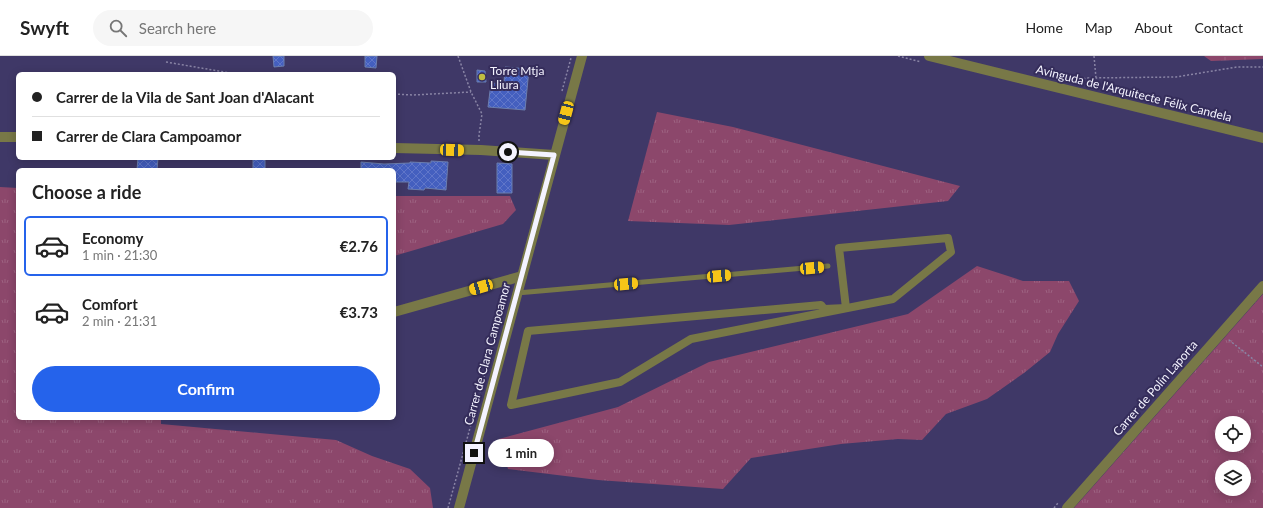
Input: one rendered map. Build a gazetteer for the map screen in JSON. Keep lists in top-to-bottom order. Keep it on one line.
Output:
{"streets":{"street":["Avinguda de l'Arquitecte Félix Candela","Carrer de Clara Campoamor","Carrer de Polín Laporta"]},"places":["Torre Mtja Lliura"],"page":{"header":"Swyft","search":"Search here","nav":["Home","Map","About","Contact"],"banner":["Carrer de la Vila de Sant Joan d'Alacant","Carrer de Clara Campoamor"],"heading":"Choose a ride","list":[{"name":"Economy","note":"1 min · 21:30","value":"€2.76"},{"name":"Comfort","note":"2 min · 21:31","value":"€3.73"}],"buttons":"Confirm","bubble":"1 min"}}
